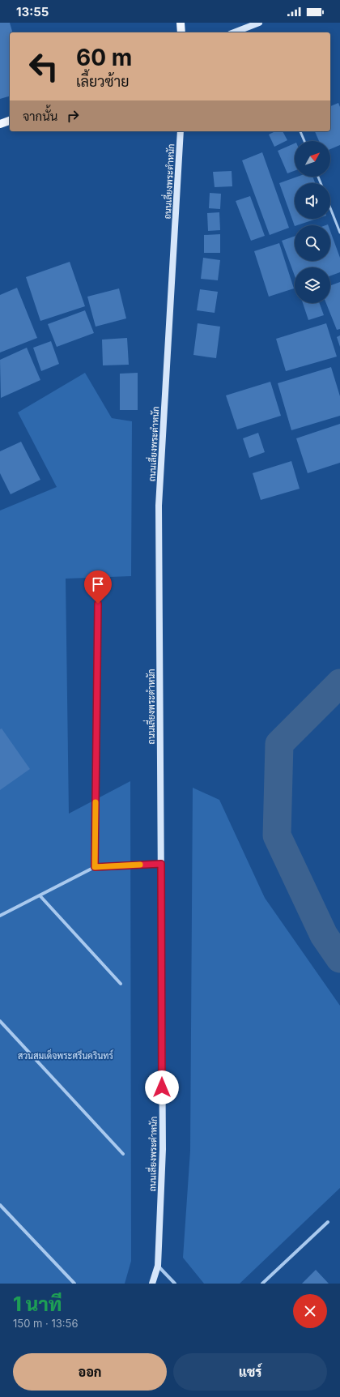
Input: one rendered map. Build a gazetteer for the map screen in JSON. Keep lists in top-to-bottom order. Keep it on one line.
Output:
{"streets":{"street":["ถนนเลี่ยงพระตำหนัก"]},"parks":["สวนสมเด็จพระศรีนครินทร์"],"north":"top right","page":{"status":"13:55","turn":["60 m","เลี้ยวซ้าย"],"then":"จากนั้น","heading":["1 นาที","150 m · 13:56"],"buttons":["ออก","แชร์"]}}
